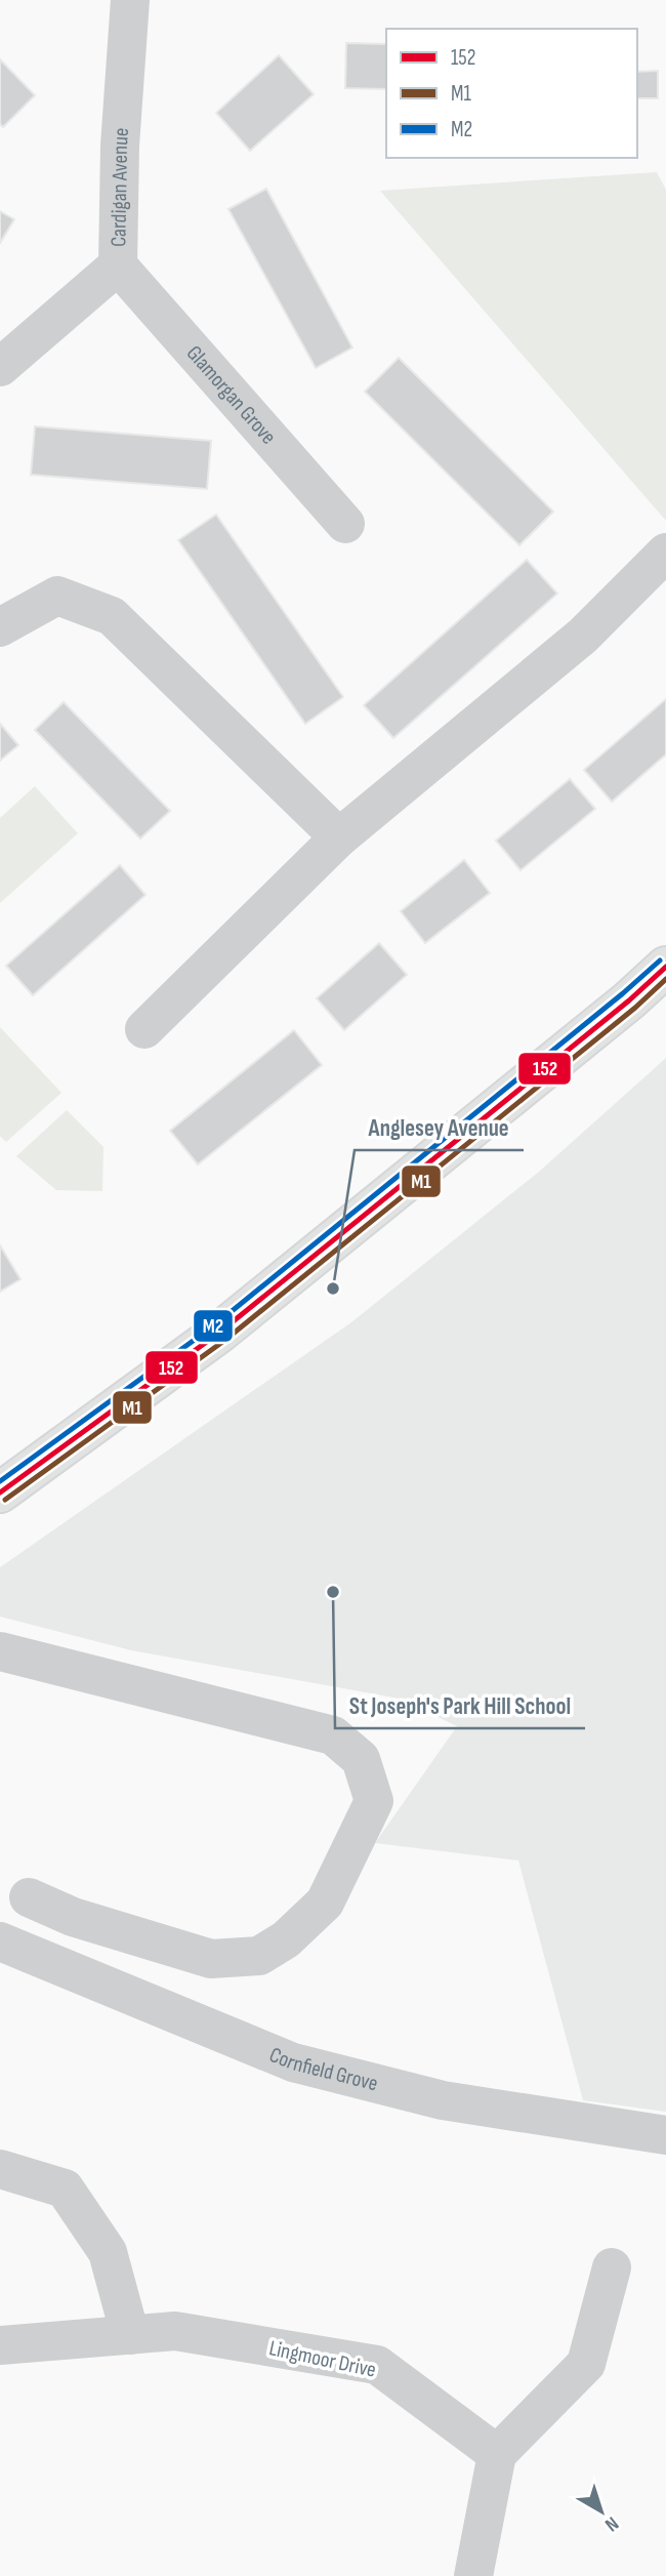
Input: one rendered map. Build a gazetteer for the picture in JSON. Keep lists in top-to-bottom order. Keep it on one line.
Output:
{"streets":{"street":["Cardigan Avenue","Glamorgan Grove","Cornfield Grove","Lingmoor Drive"]},"crossings":[["Cardigan Avenue","Glamorgan Grove"]],"places":["Anglesey Avenue","St Joseph's Park Hill School"],"lines":["transit line M2","transit line 152","transit line M1"],"legend":["152","M1","M2"],"north":"bottom right"}
